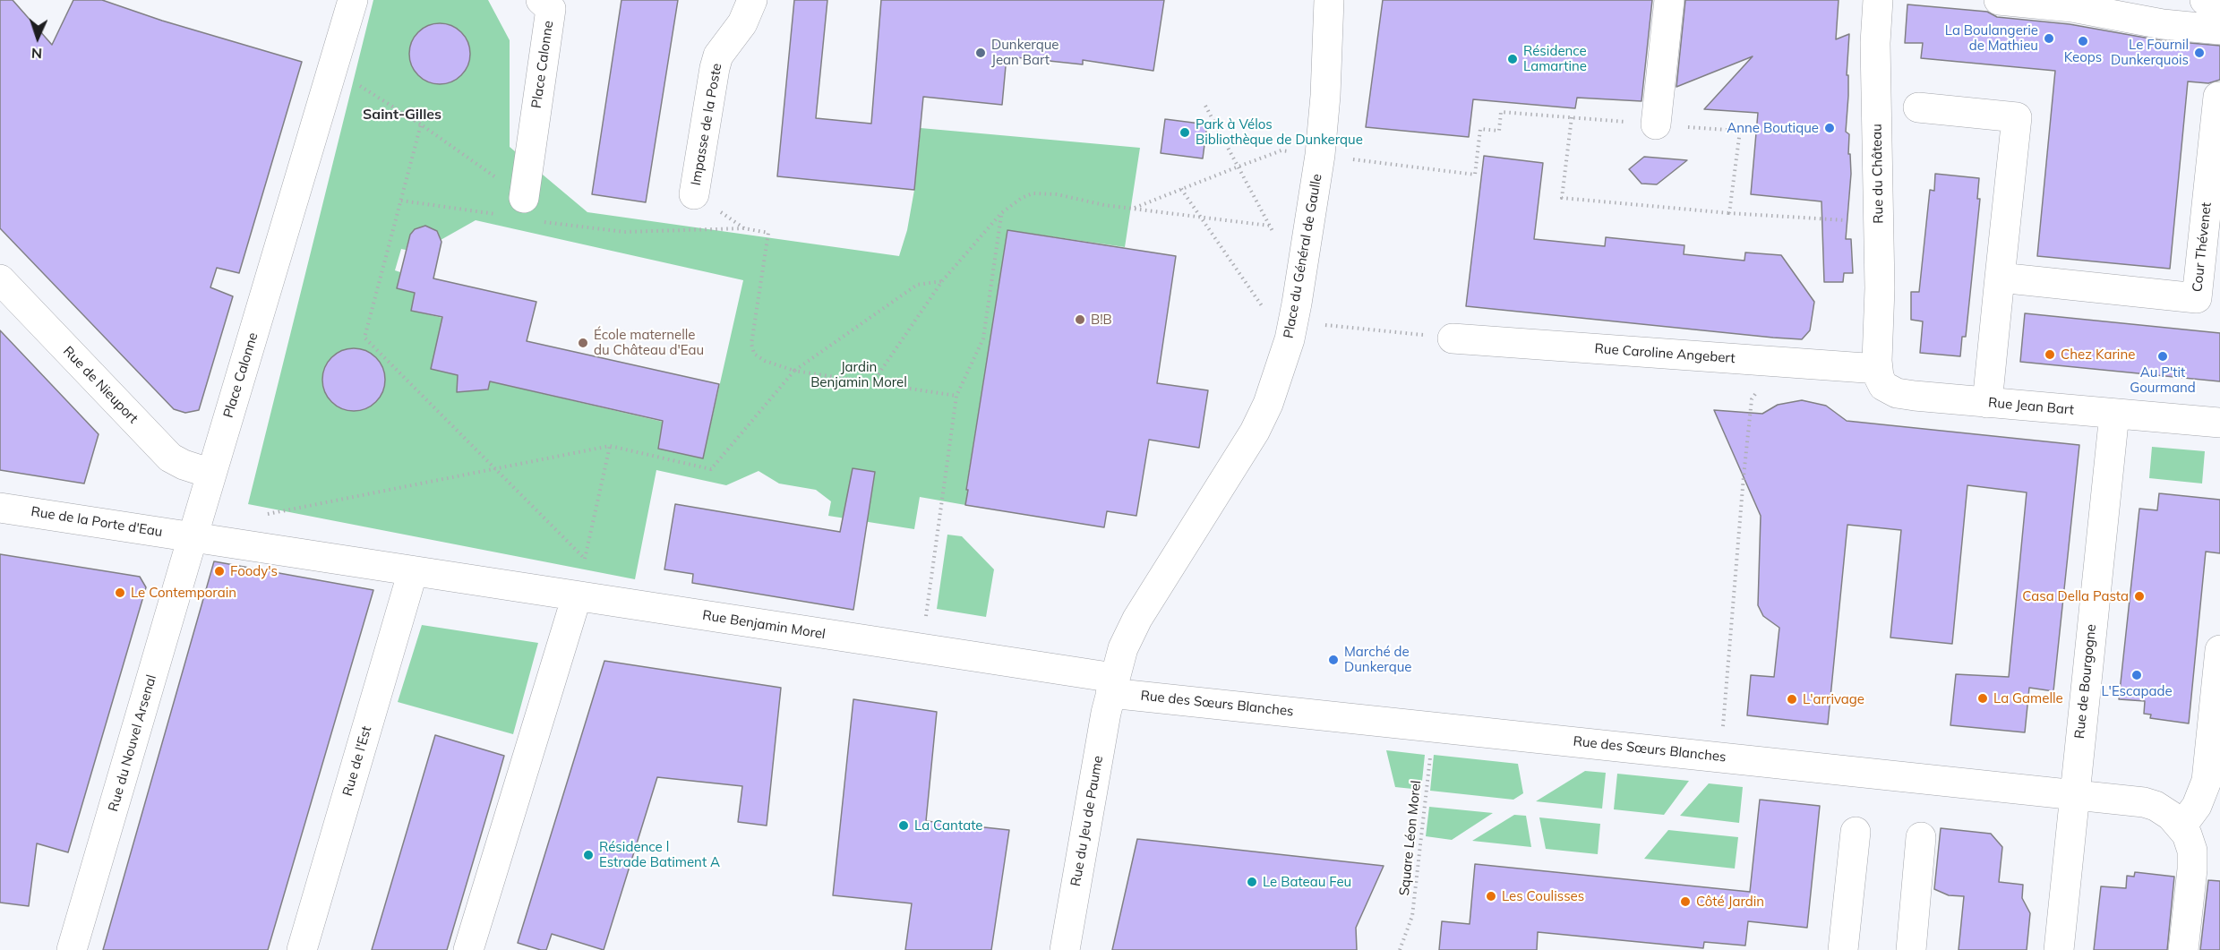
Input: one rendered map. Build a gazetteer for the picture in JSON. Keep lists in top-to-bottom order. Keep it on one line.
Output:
{"streets":{"street":["Place Calonne","Impasse de la Poste","Rue du Château","Cour Thévenet","Place du Général de Gaulle","Rue Caroline Angebert","Rue de Nieuport","Rue Jean Bart","Rue de la Porte d'Eau","Rue Benjamin Morel","Rue de Bourgogne","Rue des Sœurs Blanches","Rue du Nouvel Arsenal","Rue de l'Est","Rue du Jeu de Paume"],"path":["Square Léon Morel"]},"crossings":[["Place Calonne","Rue de Nieuport"],["Place Calonne","Rue de la Porte d'Eau"],["Place Calonne","Rue du Nouvel Arsenal"],["Rue du Château","Rue Caroline Angebert"],["Rue du Château","Rue Jean Bart"],["Place du Général de Gaulle","Rue Benjamin Morel"],["Place du Général de Gaulle","Rue des Sœurs Blanches"],["Place du Général de Gaulle","Rue du Jeu de Paume"],["Rue Caroline Angebert","Rue Jean Bart"],["Rue Jean Bart","Rue de Bourgogne"],["Rue de la Porte d'Eau","Rue du Nouvel Arsenal"],["Rue Benjamin Morel","Rue des Sœurs Blanches"],["Rue Benjamin Morel","Rue de l'Est"],["Rue Benjamin Morel","Rue du Jeu de Paume"],["Rue de Bourgogne","Rue des Sœurs Blanches"],["Rue des Sœurs Blanches","Rue du Jeu de Paume"],["Rue des Sœurs Blanches","Square Léon Morel"]],"districts":["Saint-Gilles"],"parks":["Jardin Benjamin Morel"],"places":["La Boulangerie de Mathieu","Keops","Dunkerque Jean Bart","Le Fournil Dunkerquois","Résidence Lamartine","Anne Boutique","Park à Vélos Bibliothèque de Dunkerque","B!B","École maternelle du Château d'Eau","Chez Karine","Au P'tit Gourmand","Foody's","Le Contemporain","Casa Della Pasta","Marché de Dunkerque","L'Escapade","La Gamelle","L'arrivage","La Cantate","Résidence l Estrade Batiment A","Le Bateau Feu","Les Coulisses","Côté Jardin"],"north":"bottom"}
